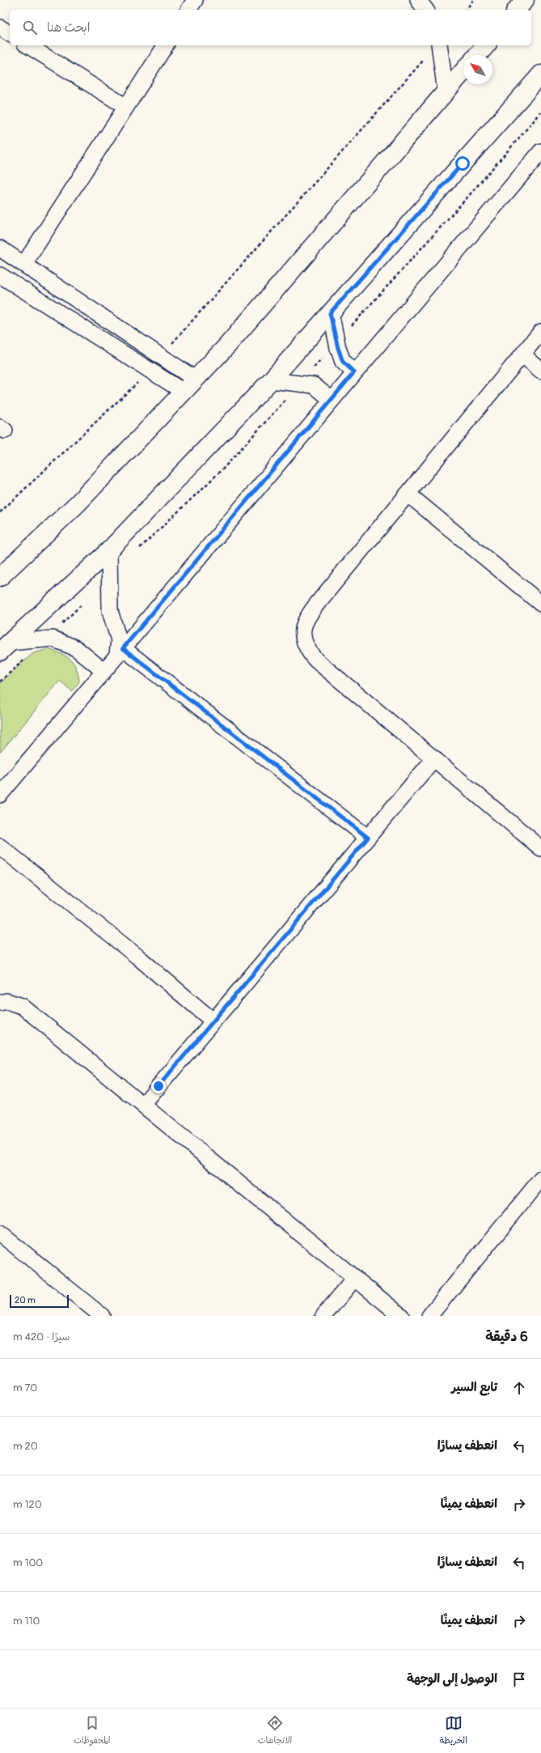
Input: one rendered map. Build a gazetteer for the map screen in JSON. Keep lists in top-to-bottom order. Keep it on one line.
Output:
{"scale_bar":"20 m","north":"top left","page":{"search":"ابحث هنا","scale":"20 m","heading":["6 دقيقة","سيرًا · 420 m"],"list":[["تابع السير","70 m"],["انعطف يسارًا","20 m"],["انعطف يمينًا","120 m"],["انعطف يسارًا","100 m"],["انعطف يمينًا","110 m"],"الوصول إلى الوجهة"],"nav":["الخريطة","الاتجاهات","المحفوظات"]}}
